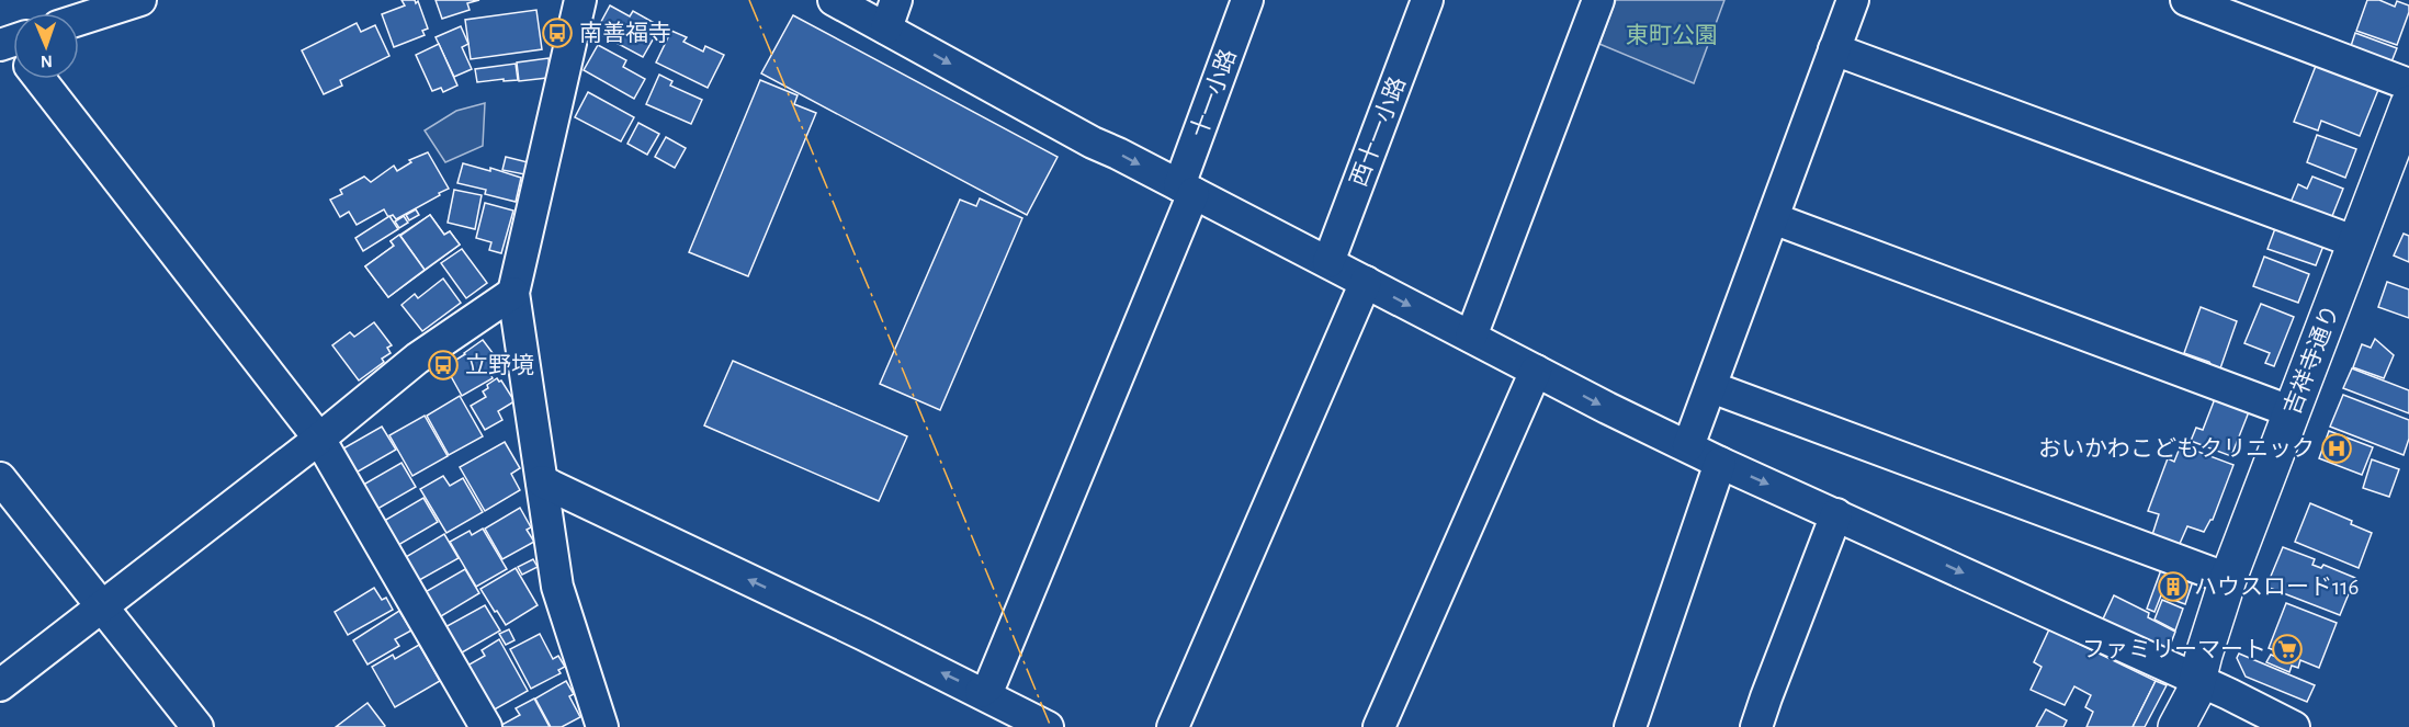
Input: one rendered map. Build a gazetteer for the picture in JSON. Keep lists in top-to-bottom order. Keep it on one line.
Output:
{"streets":{"main road":["吉祥寺通り"],"street":["十一小路","西十一小路"]},"parks":["東町公園"],"places":{"bus stop":["南善福寺","立野境"],"hospital":["おいかわこどもクリニック"],"building":["ハウスロード116"],"supermarket":["ファミリーマート"]},"north":"bottom"}
